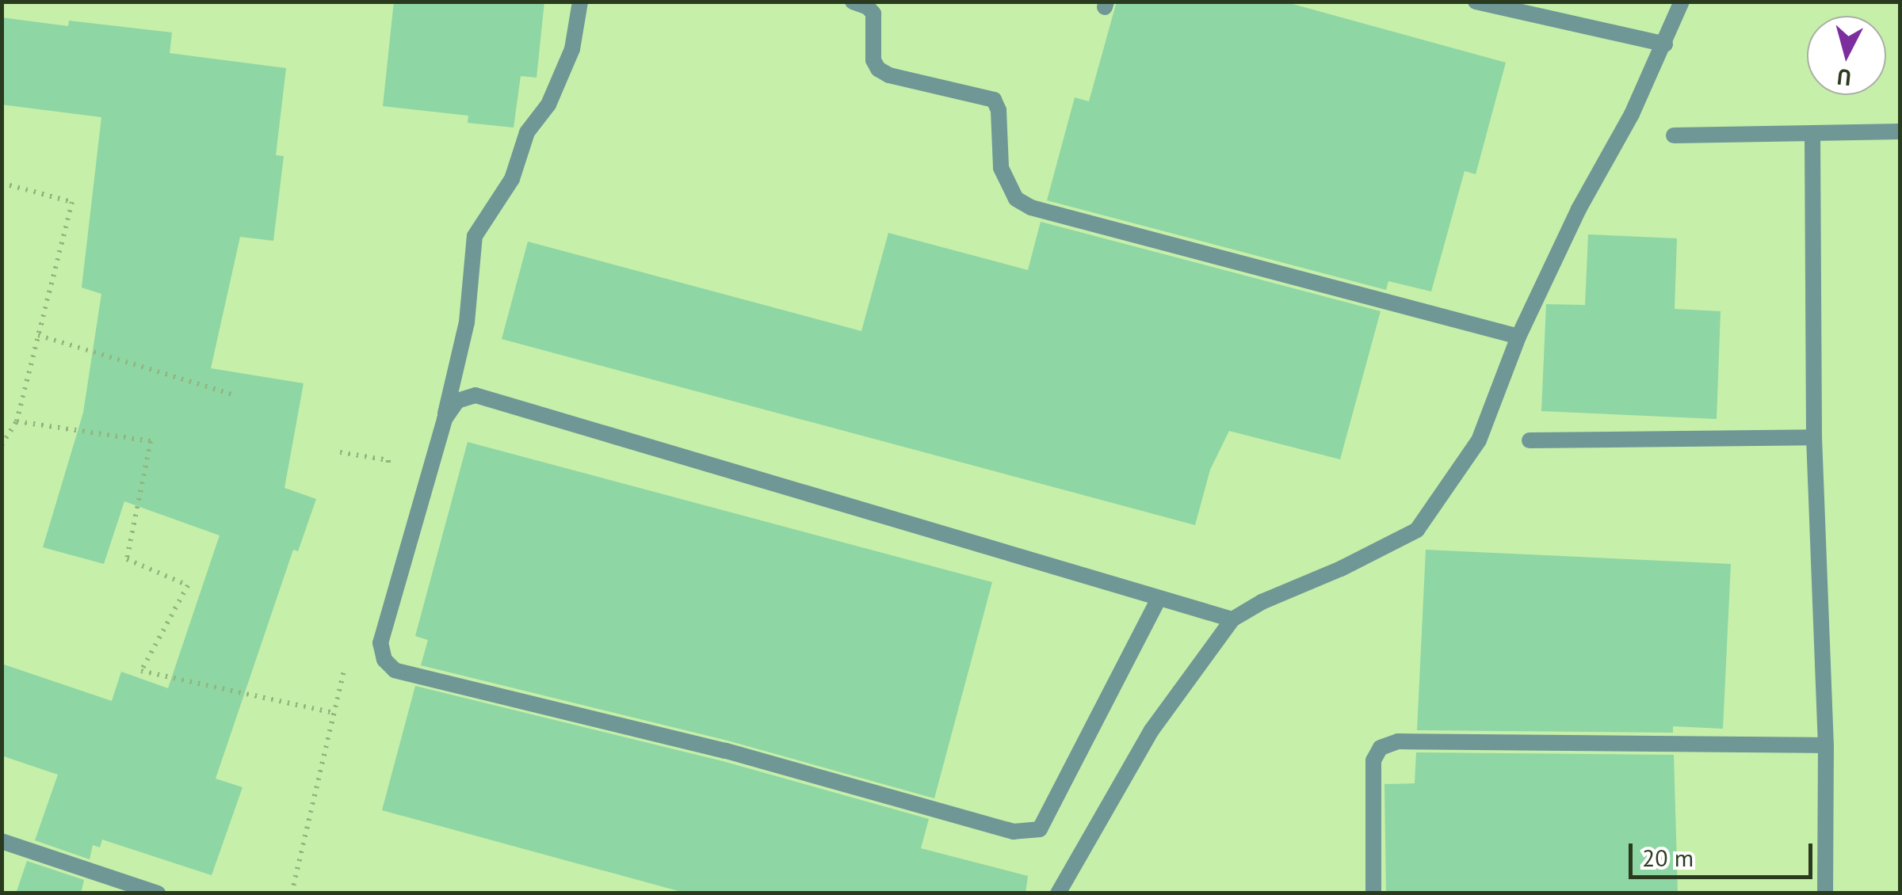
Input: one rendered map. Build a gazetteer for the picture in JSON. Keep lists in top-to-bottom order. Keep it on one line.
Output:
{"scale_bar":"20 m","north":"bottom"}
